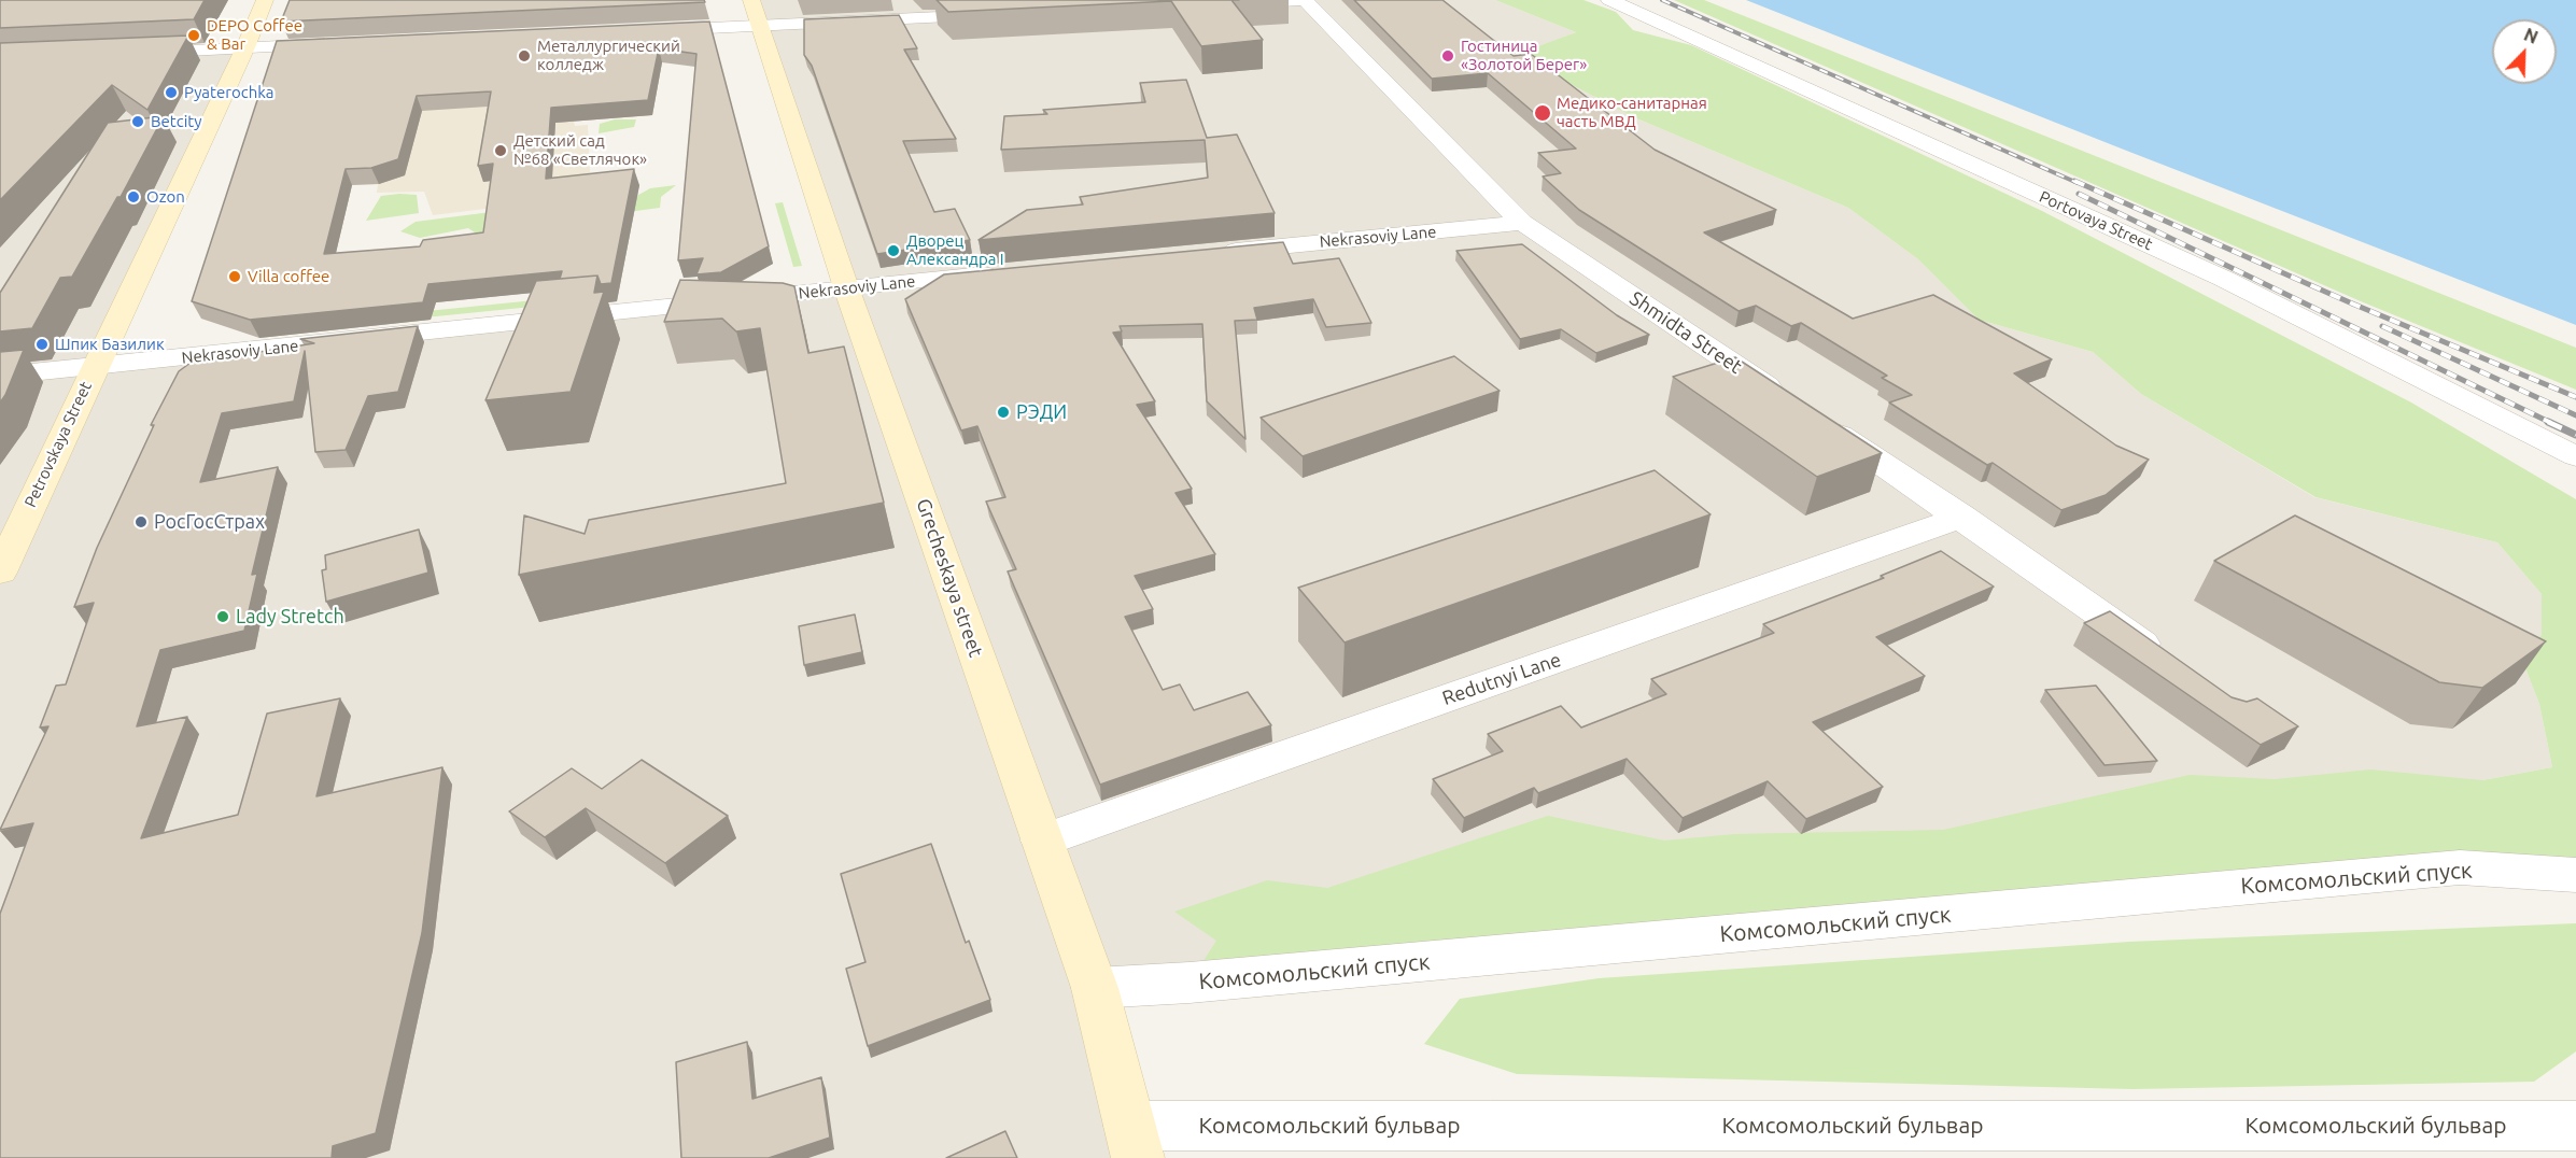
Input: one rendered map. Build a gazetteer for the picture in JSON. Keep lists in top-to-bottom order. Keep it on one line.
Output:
{"streets":{"main road":["Petrovskaya Street","Grecheskaya street"],"street":["Portovaya Street","Nekrasoviy Lane","Shmidta Street","Redutnyi Lane","Комсомольский спуск","Комсомольский бульвар"]},"crossings":[["Nekrasoviy Lane","Shmidta Street"],["Nekrasoviy Lane","Petrovskaya Street"],["Nekrasoviy Lane","Grecheskaya street"],["Shmidta Street","Redutnyi Lane"],["Grecheskaya street","Redutnyi Lane"],["Grecheskaya street","Комсомольский спуск"],["Grecheskaya street","Комсомольский бульвар"]],"places":["DEPO Coffee & Bar","Металлургический колледж","Гостиница «Золотой Берег»","Pyaterochka","Медико-санитарная часть МВД","Betcity","Детский сад №68 «Светлячок»","Ozon","Дворец Александра I","Villa coffee","Шпик Базилик","РЭДИ","РосГосСтрах","Lady Stretch"],"north":"top right"}
